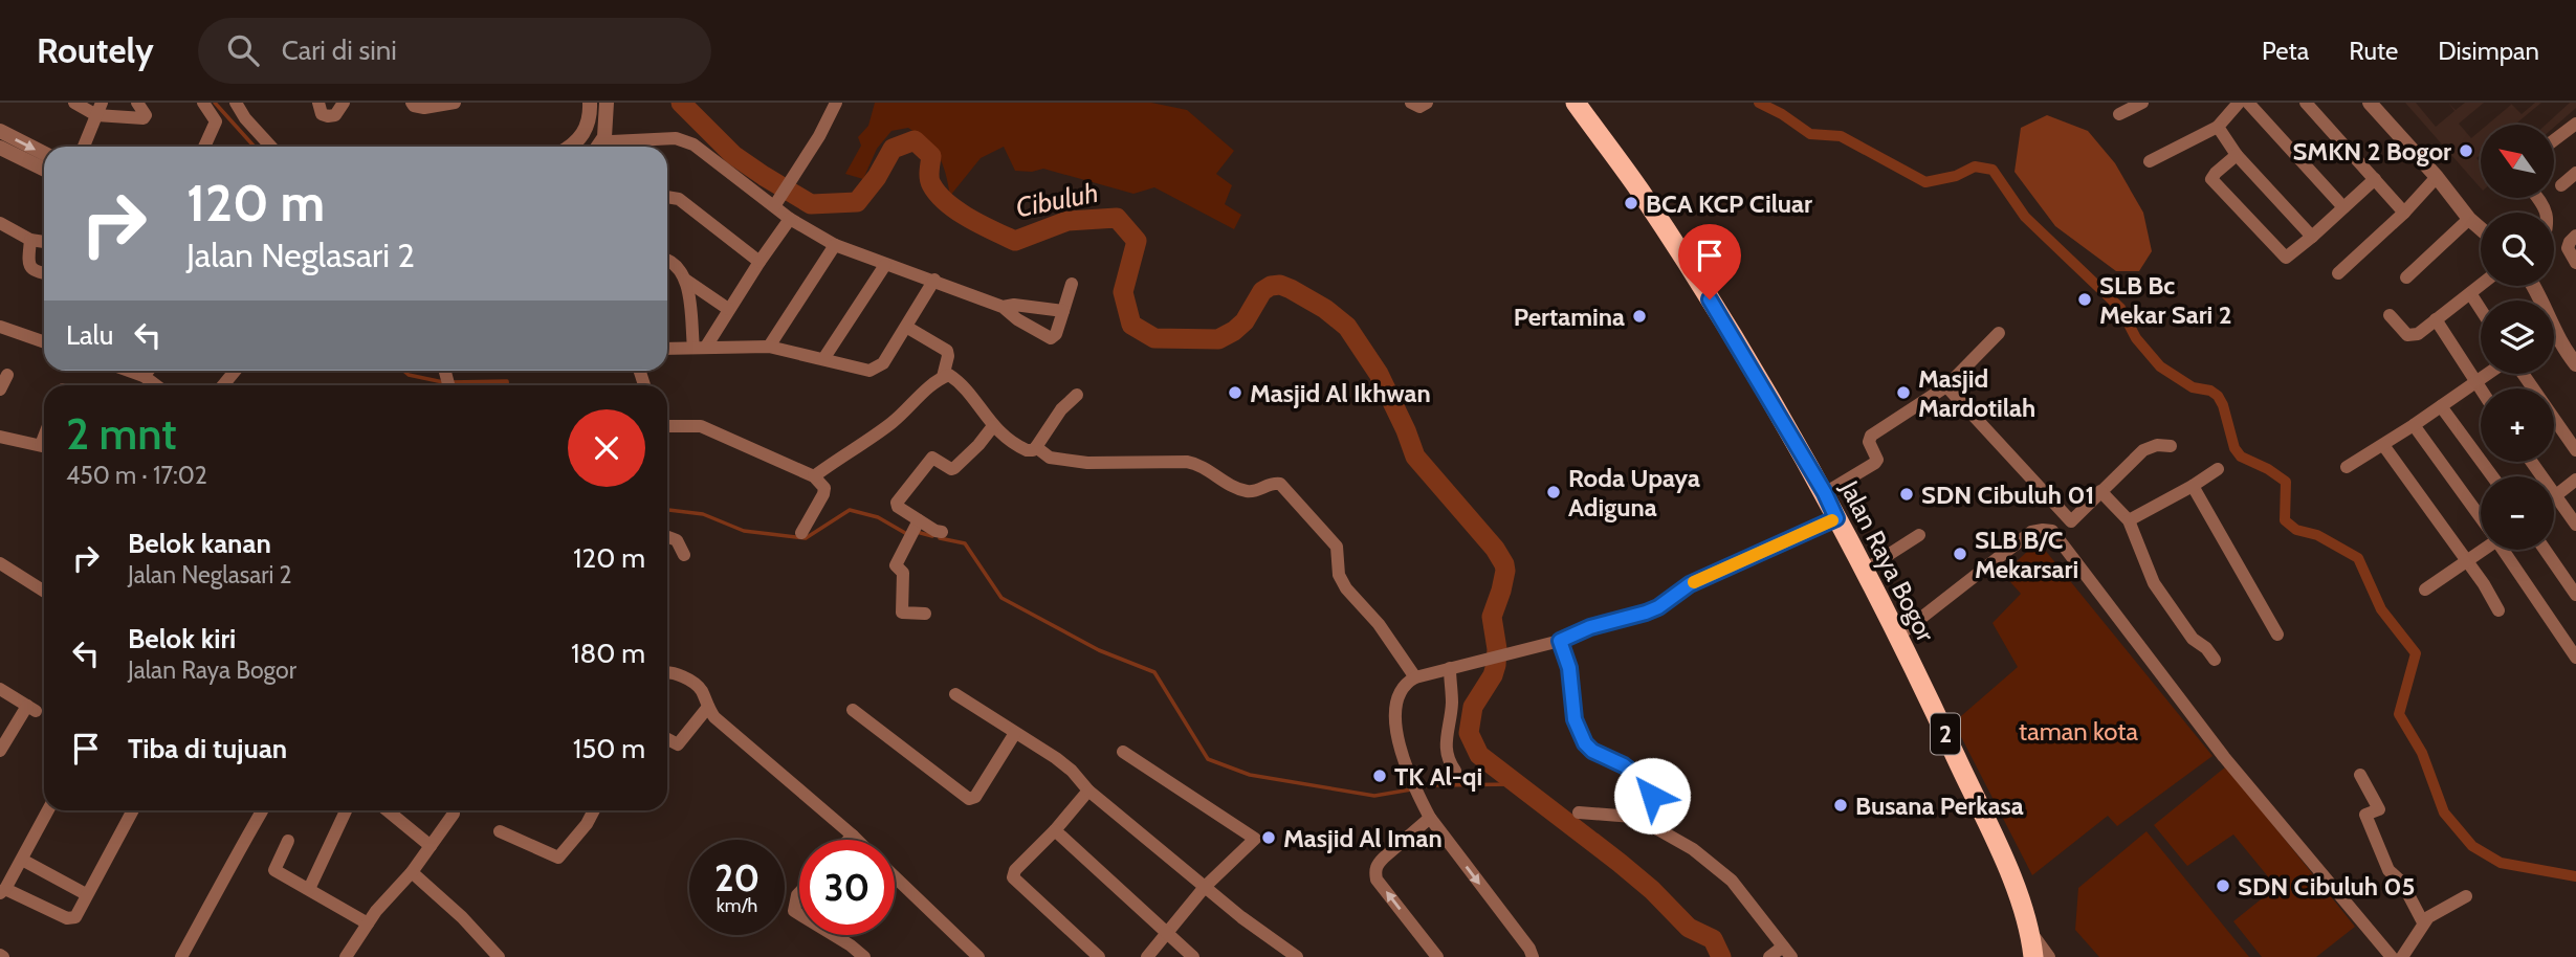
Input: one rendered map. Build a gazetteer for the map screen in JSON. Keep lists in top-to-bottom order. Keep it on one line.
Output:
{"streets":{"highway":["Jalan Raya Bogor","2"]},"water":["Cibuluh"],"parks":["taman kota"],"places":["SMKN 2 Bogor","BCA KCP Ciluar","SLB Bc Mekar Sari 2","Pertamina","Masjid Al Ikhwan","Masjid Mardotilah","Roda Upaya Adiguna","SDN Cibuluh 01","SLB B/C Mekarsari","TK Al-qi","Busana Perkasa","Masjid Al Iman","SDN Cibuluh 05"],"north":"top left","page":{"header":"Routely","search":"Cari di sini","nav":["Peta","Rute","Disimpan"],"map_buttons":["+","−"],"turn":["120 m","Jalan Neglasari 2"],"then":"Lalu","heading":["2 mnt","450 m · 17:02"],"list":[{"name":"Belok kanan","note":"Jalan Neglasari 2","value":"120 m"},{"name":"Belok kiri","note":"Jalan Raya Bogor","value":"180 m"},{"name":"Tiba di tujuan","value":"150 m"}],"speed":"20 km/h","limit":"30"}}
